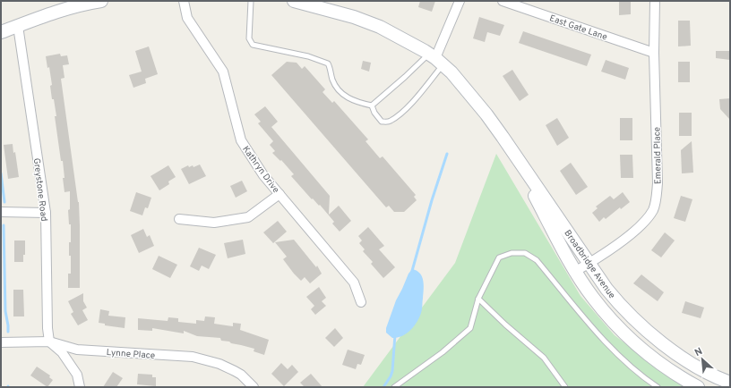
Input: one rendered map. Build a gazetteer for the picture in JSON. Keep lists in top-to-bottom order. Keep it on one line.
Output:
{"streets":{"main road":["Broadbridge Avenue"],"street":["East Gate Lane","Emerald Place","Kathryn Drive","Greystone Road","Lynne Place"]},"crossings":[["East Gate Lane","Emerald Place"],["Emerald Place","Broadbridge Avenue"],["Greystone Road","Lynne Place"]],"north":"top left"}
